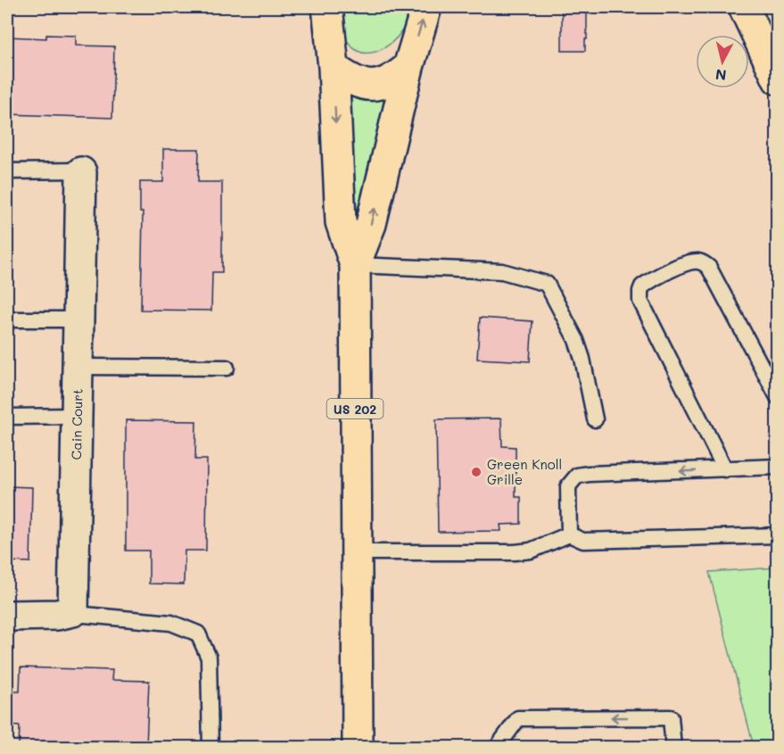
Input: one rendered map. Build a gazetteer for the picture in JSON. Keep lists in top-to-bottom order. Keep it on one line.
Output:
{"streets":{"highway":["US 202"],"street":["Cain Court"]},"places":["Green Knoll Grille"],"north":"bottom"}
